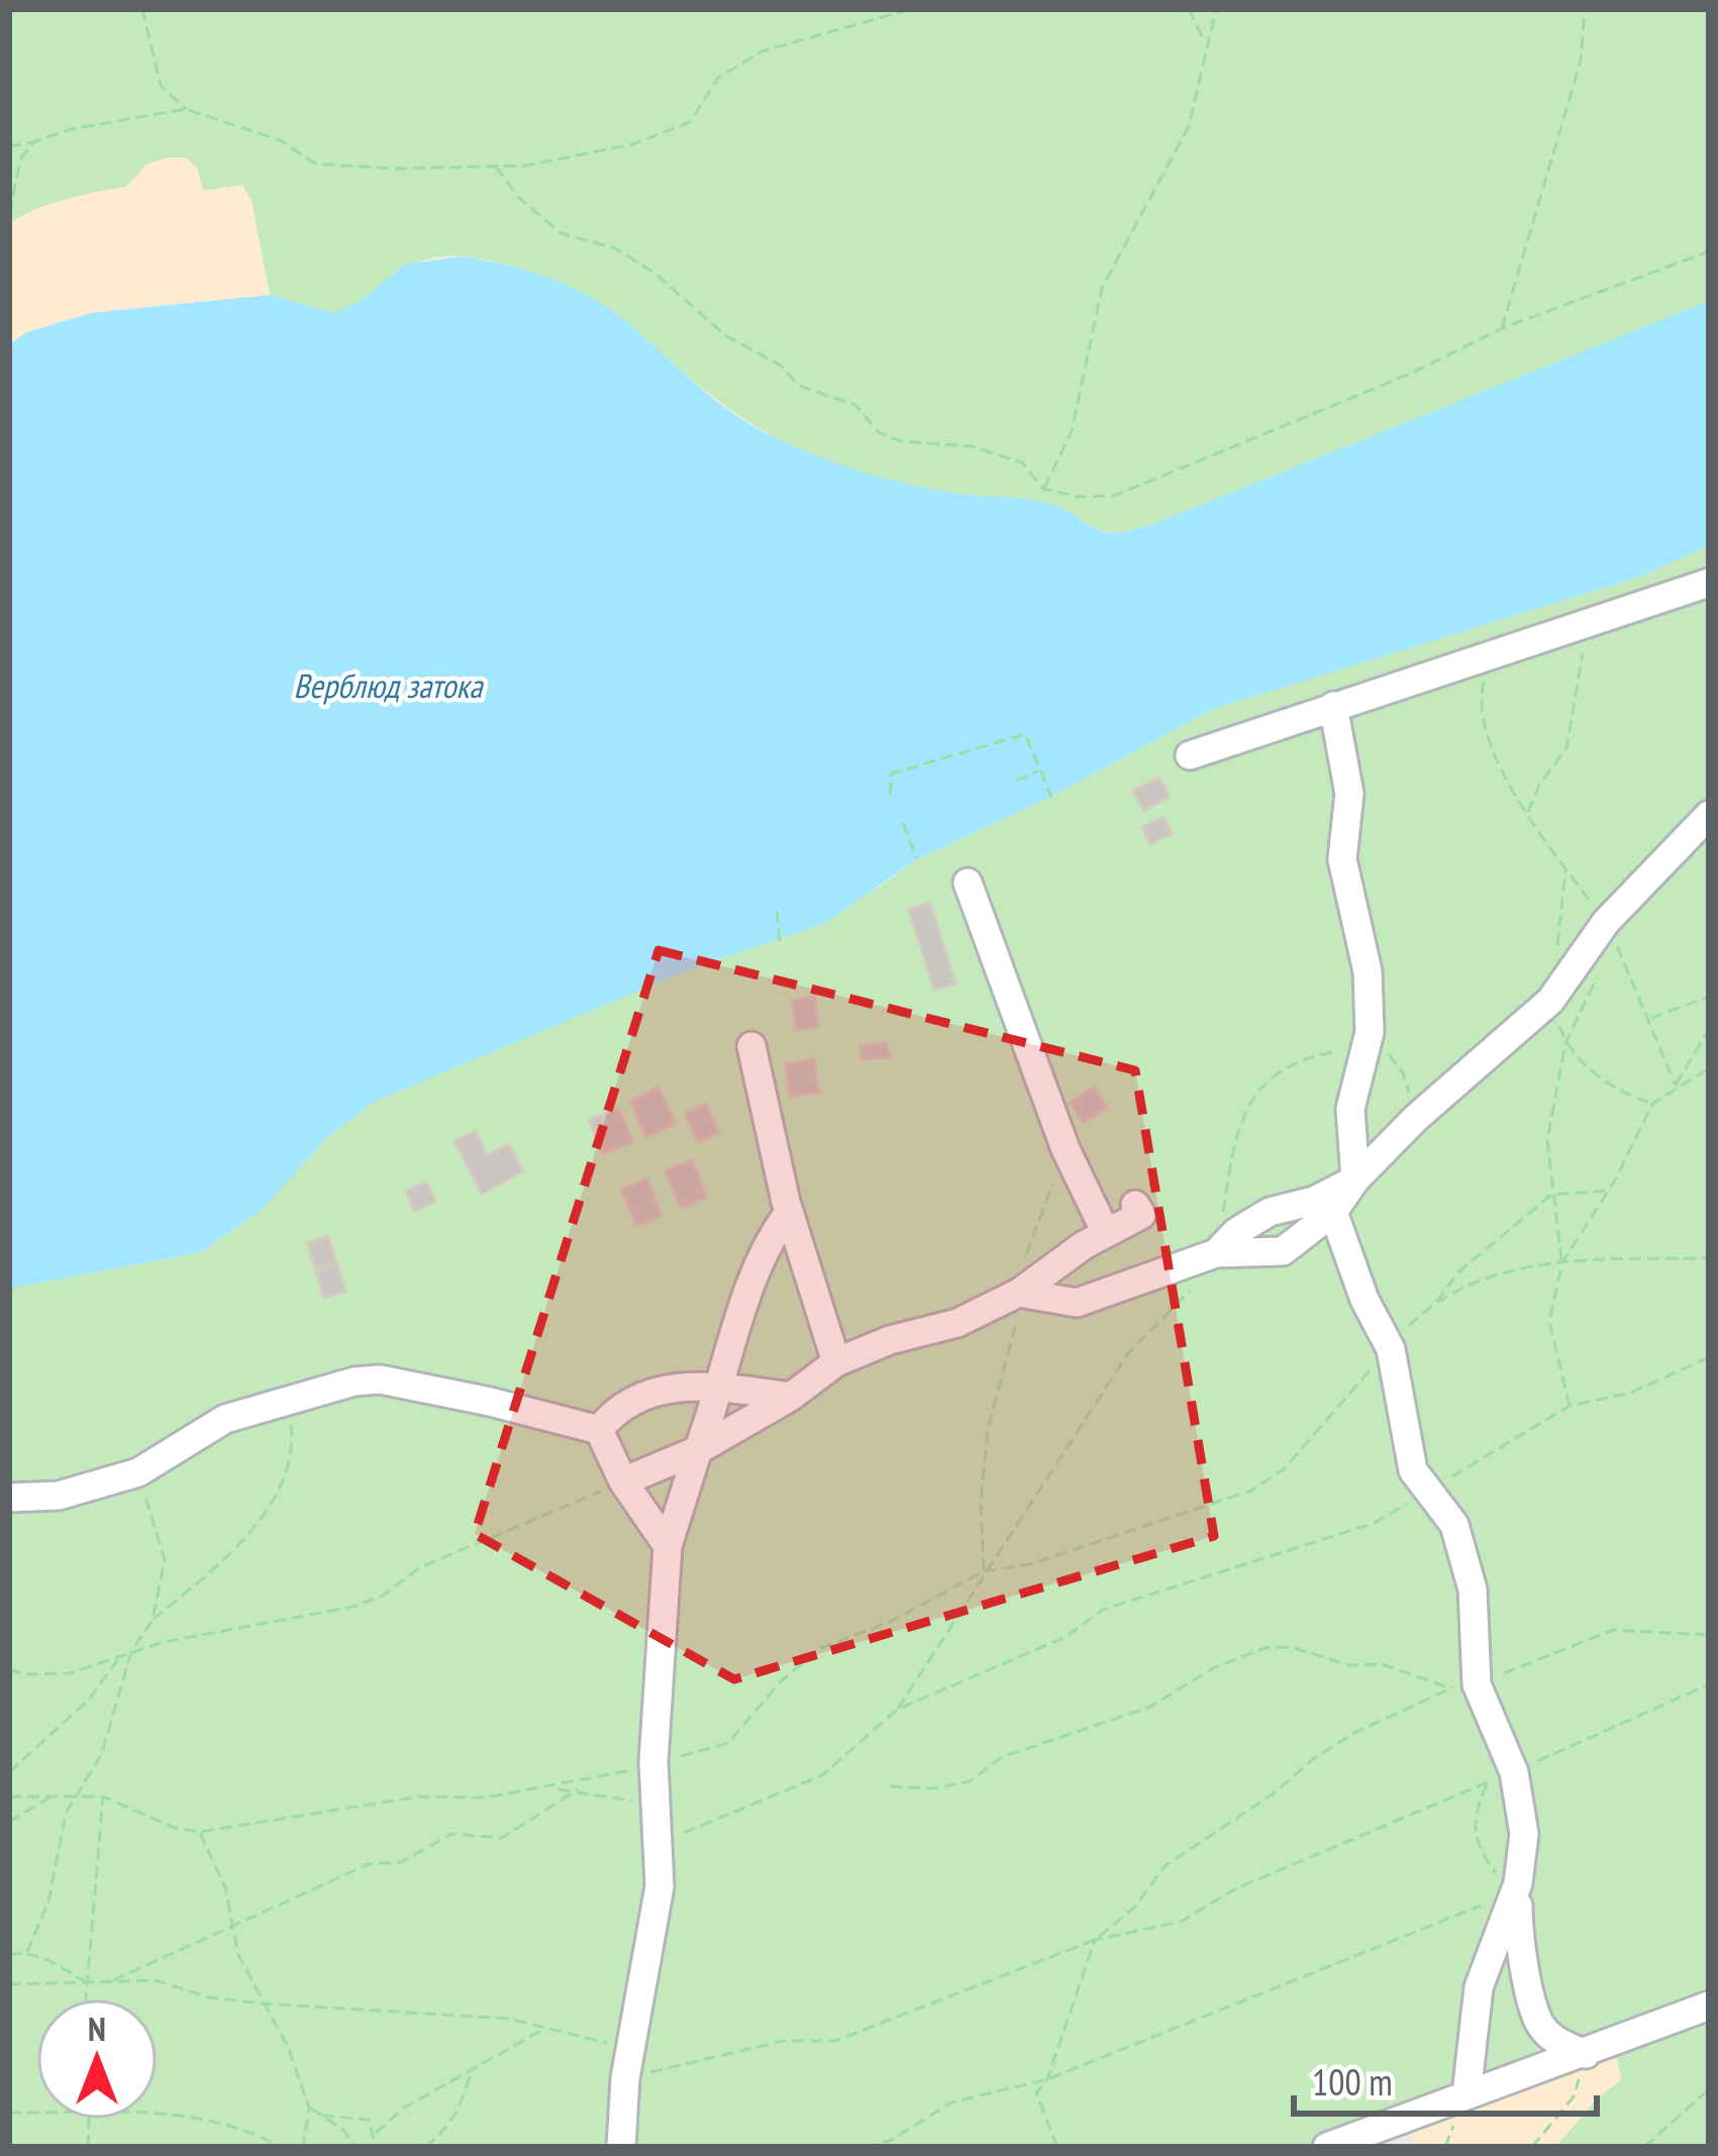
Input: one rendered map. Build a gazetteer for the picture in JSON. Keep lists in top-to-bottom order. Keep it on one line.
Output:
{"water":["Верблюд затока"],"scale_bar":"100 m","north":"top"}
